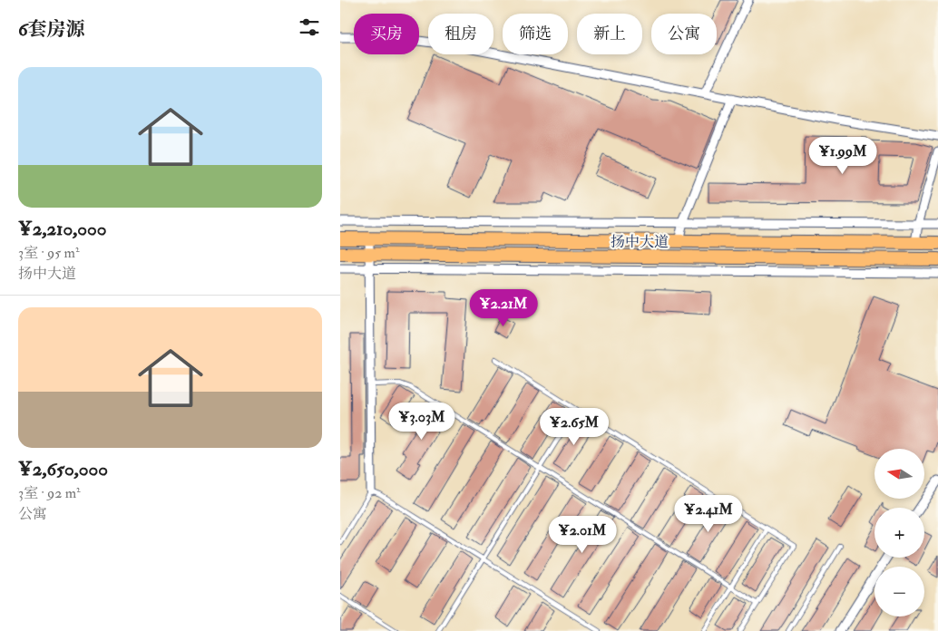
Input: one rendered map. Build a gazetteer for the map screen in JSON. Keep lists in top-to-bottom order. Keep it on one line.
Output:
{"streets":{"main road":["扬中大道"]},"north":"left","page":{"heading":"6套房源","chip":["买房","租房","筛选","新上","公寓"],"list":[{"name":"¥2,210,000","note":"3室 · 95 m² · 扬中大道"},{"name":"¥2,650,000","note":"3室 · 92 m² · 公寓"}],"price":["¥1.99M","¥2.21M","¥3.03M","¥2.65M","¥2.41M","¥2.01M"],"map_buttons":["+","−"]}}
